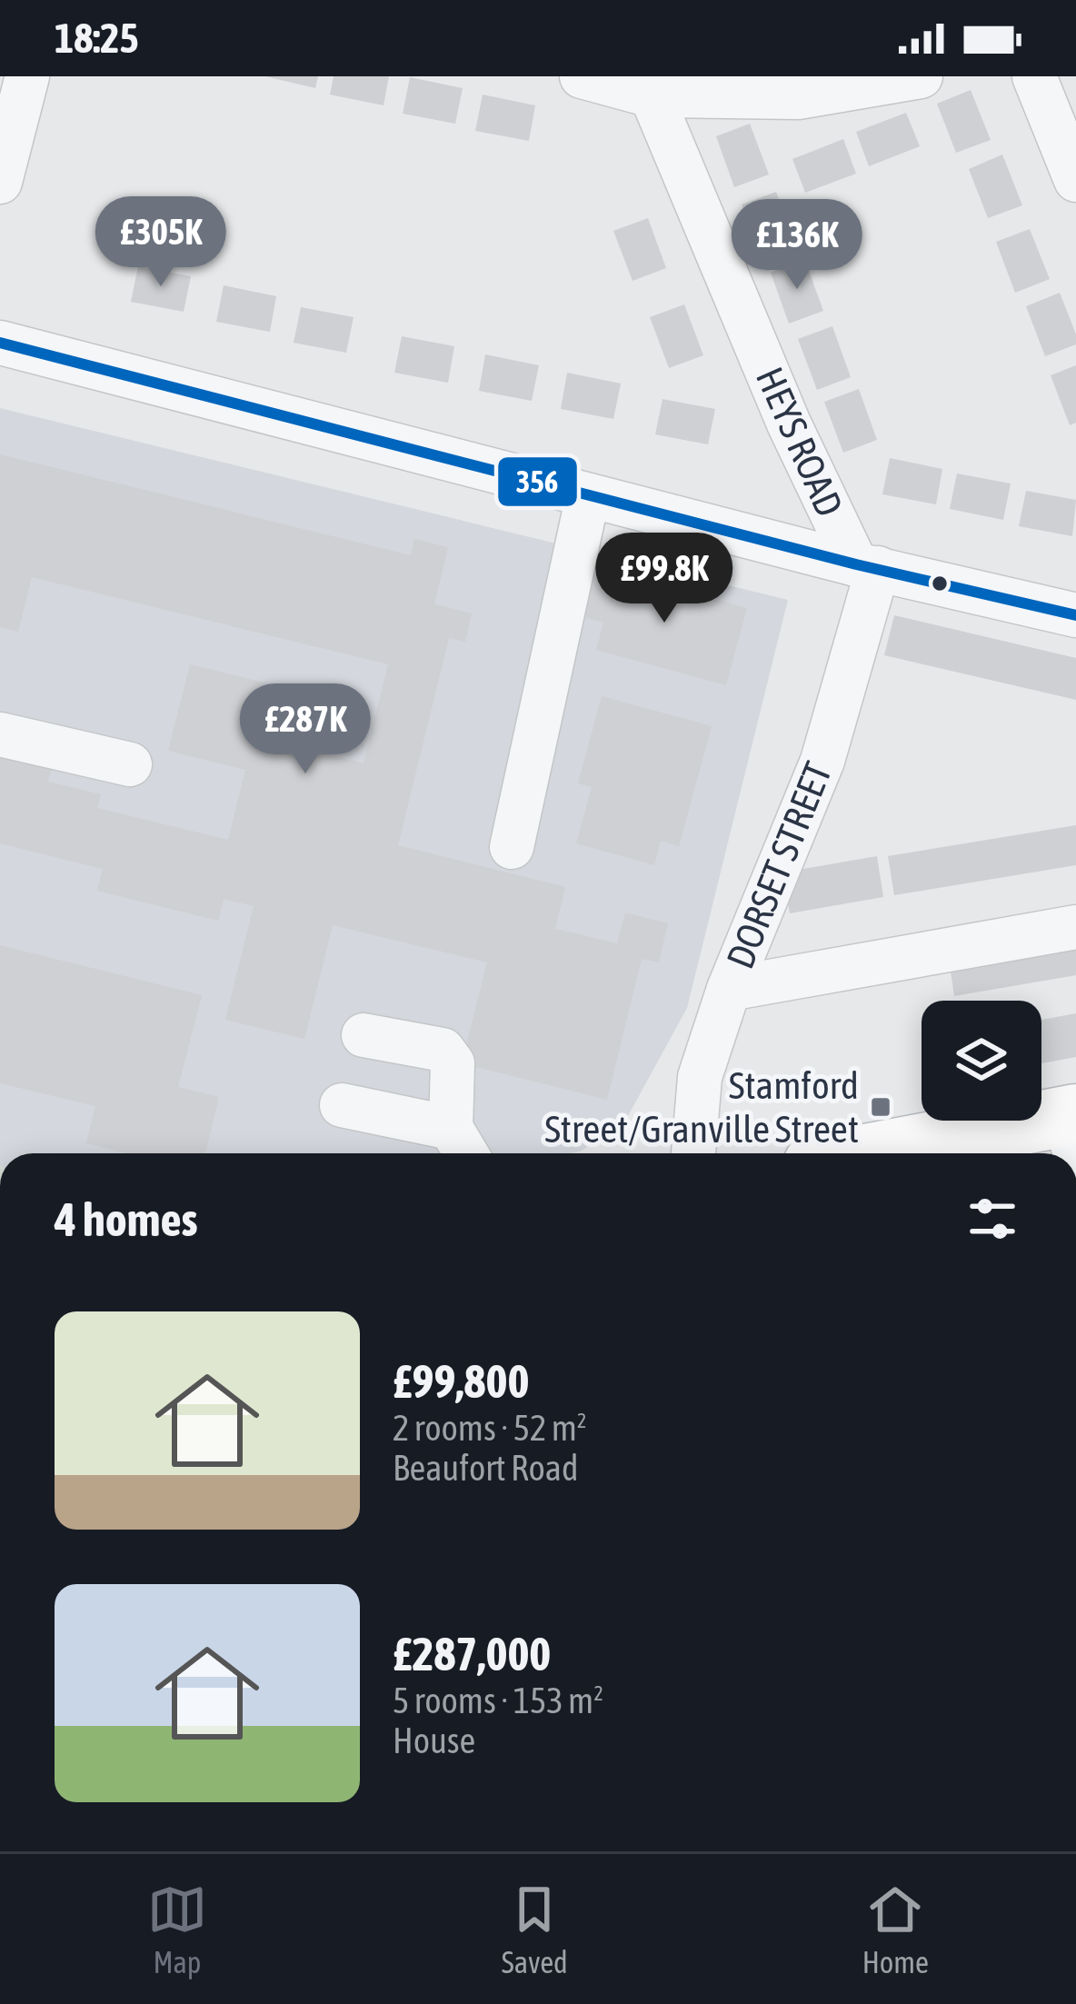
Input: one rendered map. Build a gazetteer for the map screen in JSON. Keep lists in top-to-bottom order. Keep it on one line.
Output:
{"streets":{"street":["HEYS ROAD","DORSET STREET"]},"crossings":[["HEYS ROAD","DORSET STREET"]],"places":{"transit":["Stamford Street/Granville Street"]},"lines":["transit line 356"],"page":{"status":"18:25","price":["£305K","£136K","£99.8K","£287K"],"heading":"4 homes","list":[{"name":"£99,800","note":"2 rooms · 52 m² · Beaufort Road"},{"name":"£287,000","note":"5 rooms · 153 m² · House"}],"tabs":["Map","Saved","Home"]}}
